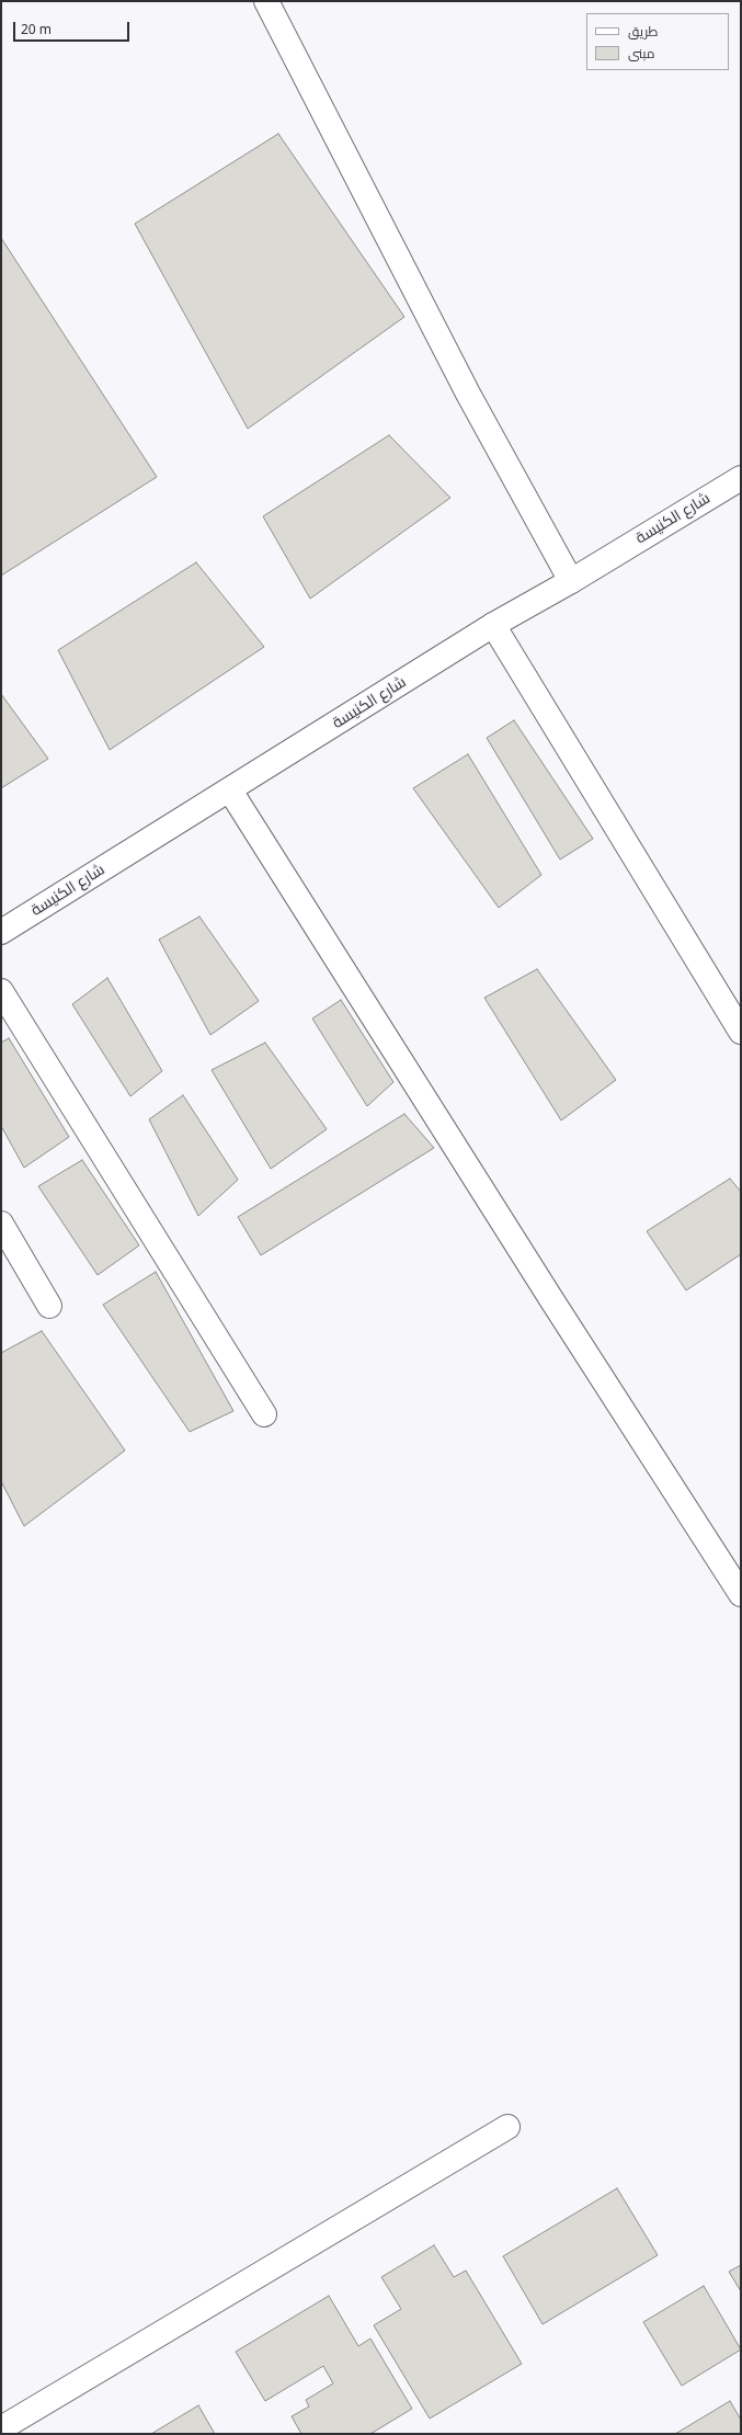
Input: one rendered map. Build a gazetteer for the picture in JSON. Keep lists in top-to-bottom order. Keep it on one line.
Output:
{"streets":{"street":["شارع الكنيسة"]},"legend":["طريق","مبنى"],"scale_bar":"20 m"}
